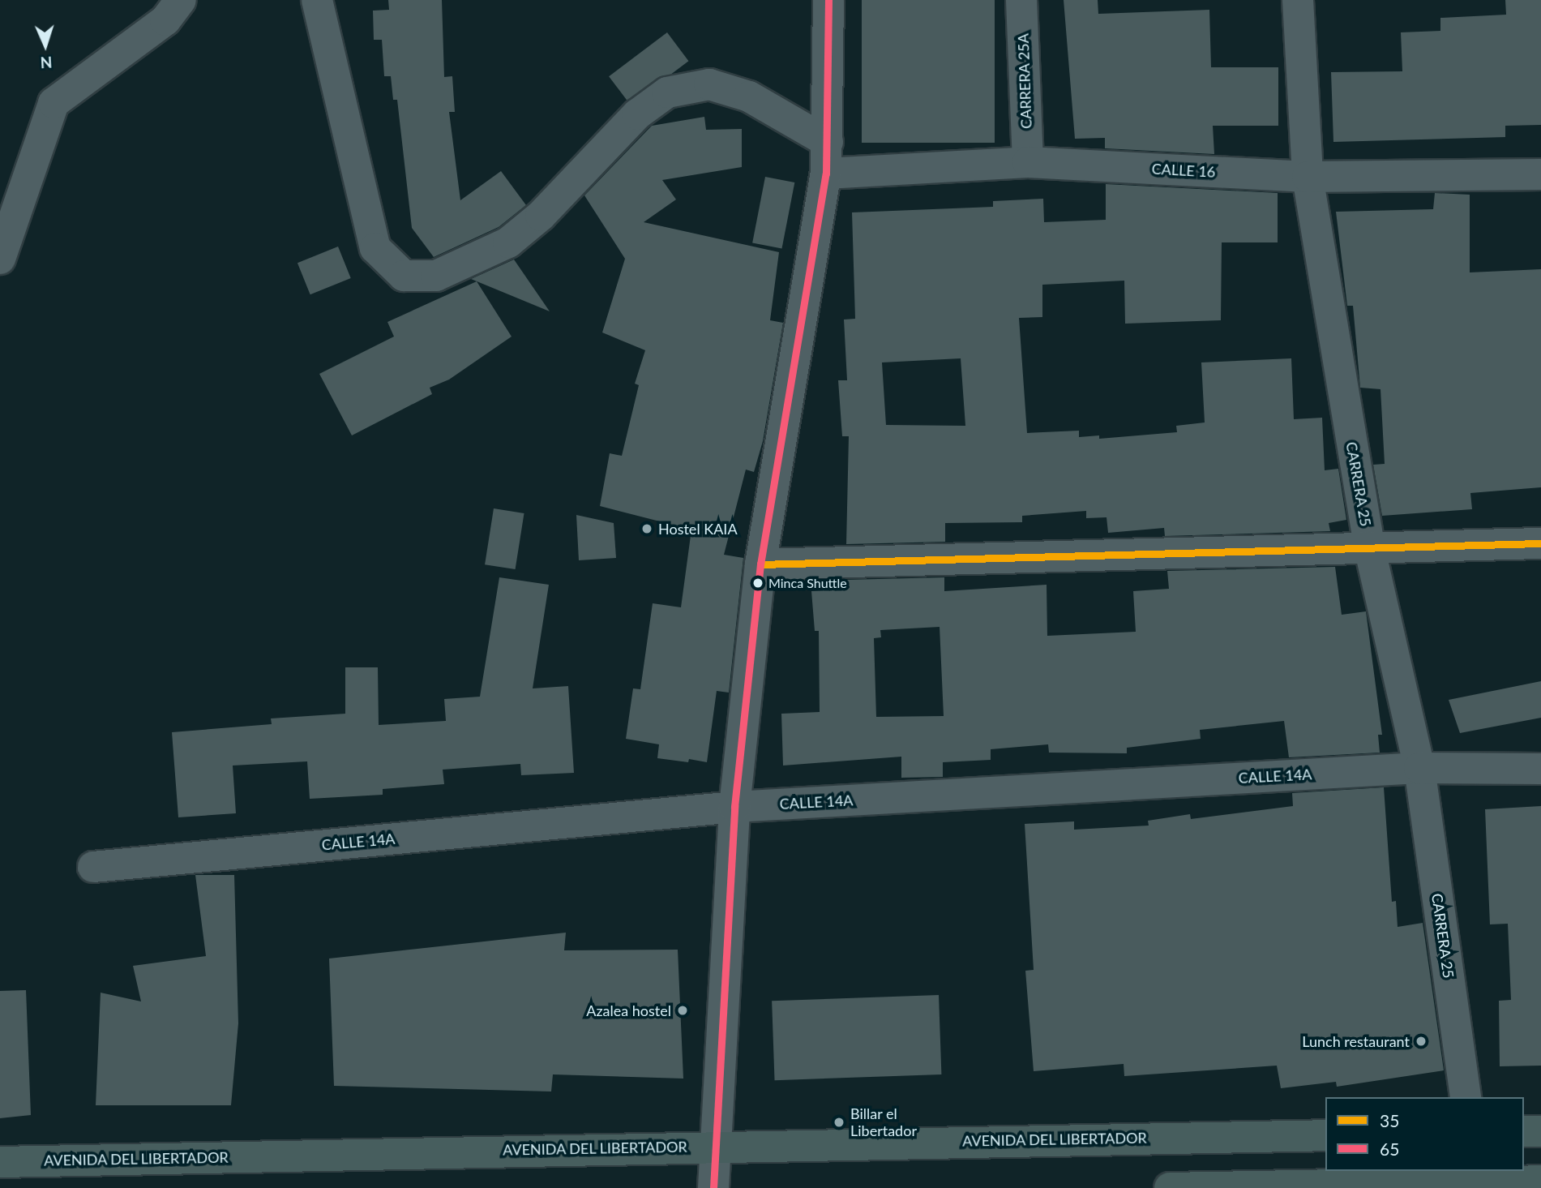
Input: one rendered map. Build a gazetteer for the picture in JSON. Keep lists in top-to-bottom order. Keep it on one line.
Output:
{"streets":{"main road":["AVENIDA DEL LIBERTADOR"],"street":["CARRERA 25A","CALLE 16","CARRERA 25","CALLE 14A"]},"crossings":[["CARRERA 25A","CALLE 16"],["CALLE 16","CARRERA 25"],["CARRERA 25","CALLE 14A"]],"places":["Hostel KAIA","Minca Shuttle","Azalea hostel","Lunch restaurant","Billar el Libertador"],"lines":["transit line 65","transit line 35"],"legend":["35","65"],"north":"bottom"}
